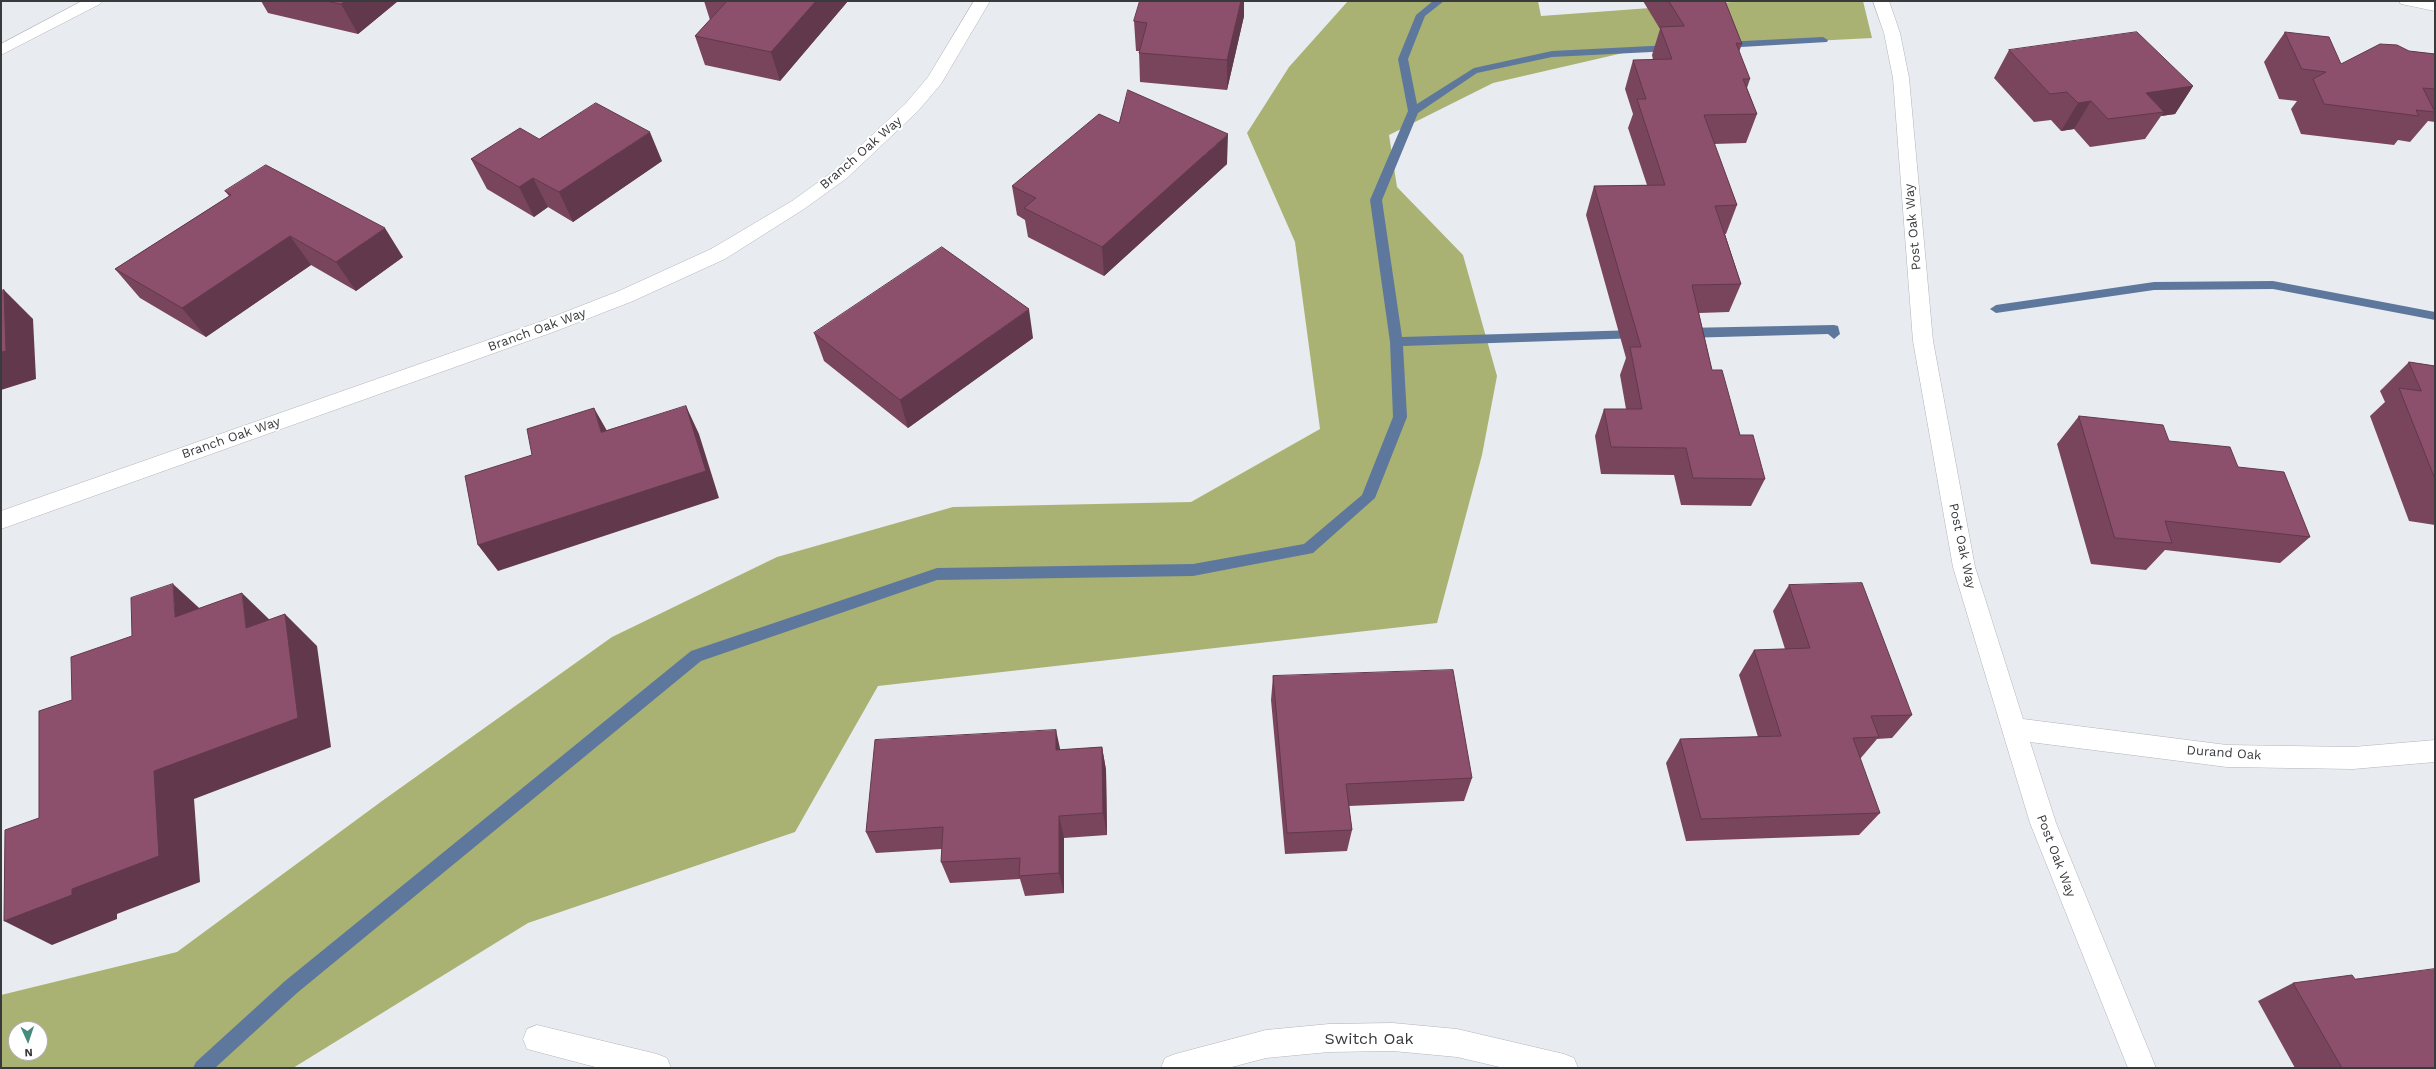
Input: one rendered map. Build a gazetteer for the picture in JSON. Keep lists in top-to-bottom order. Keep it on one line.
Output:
{"streets":{"street":["Branch Oak Way","Post Oak Way","Durand Oak","Switch Oak"]},"crossings":[["Post Oak Way","Durand Oak"]],"north":"bottom"}
